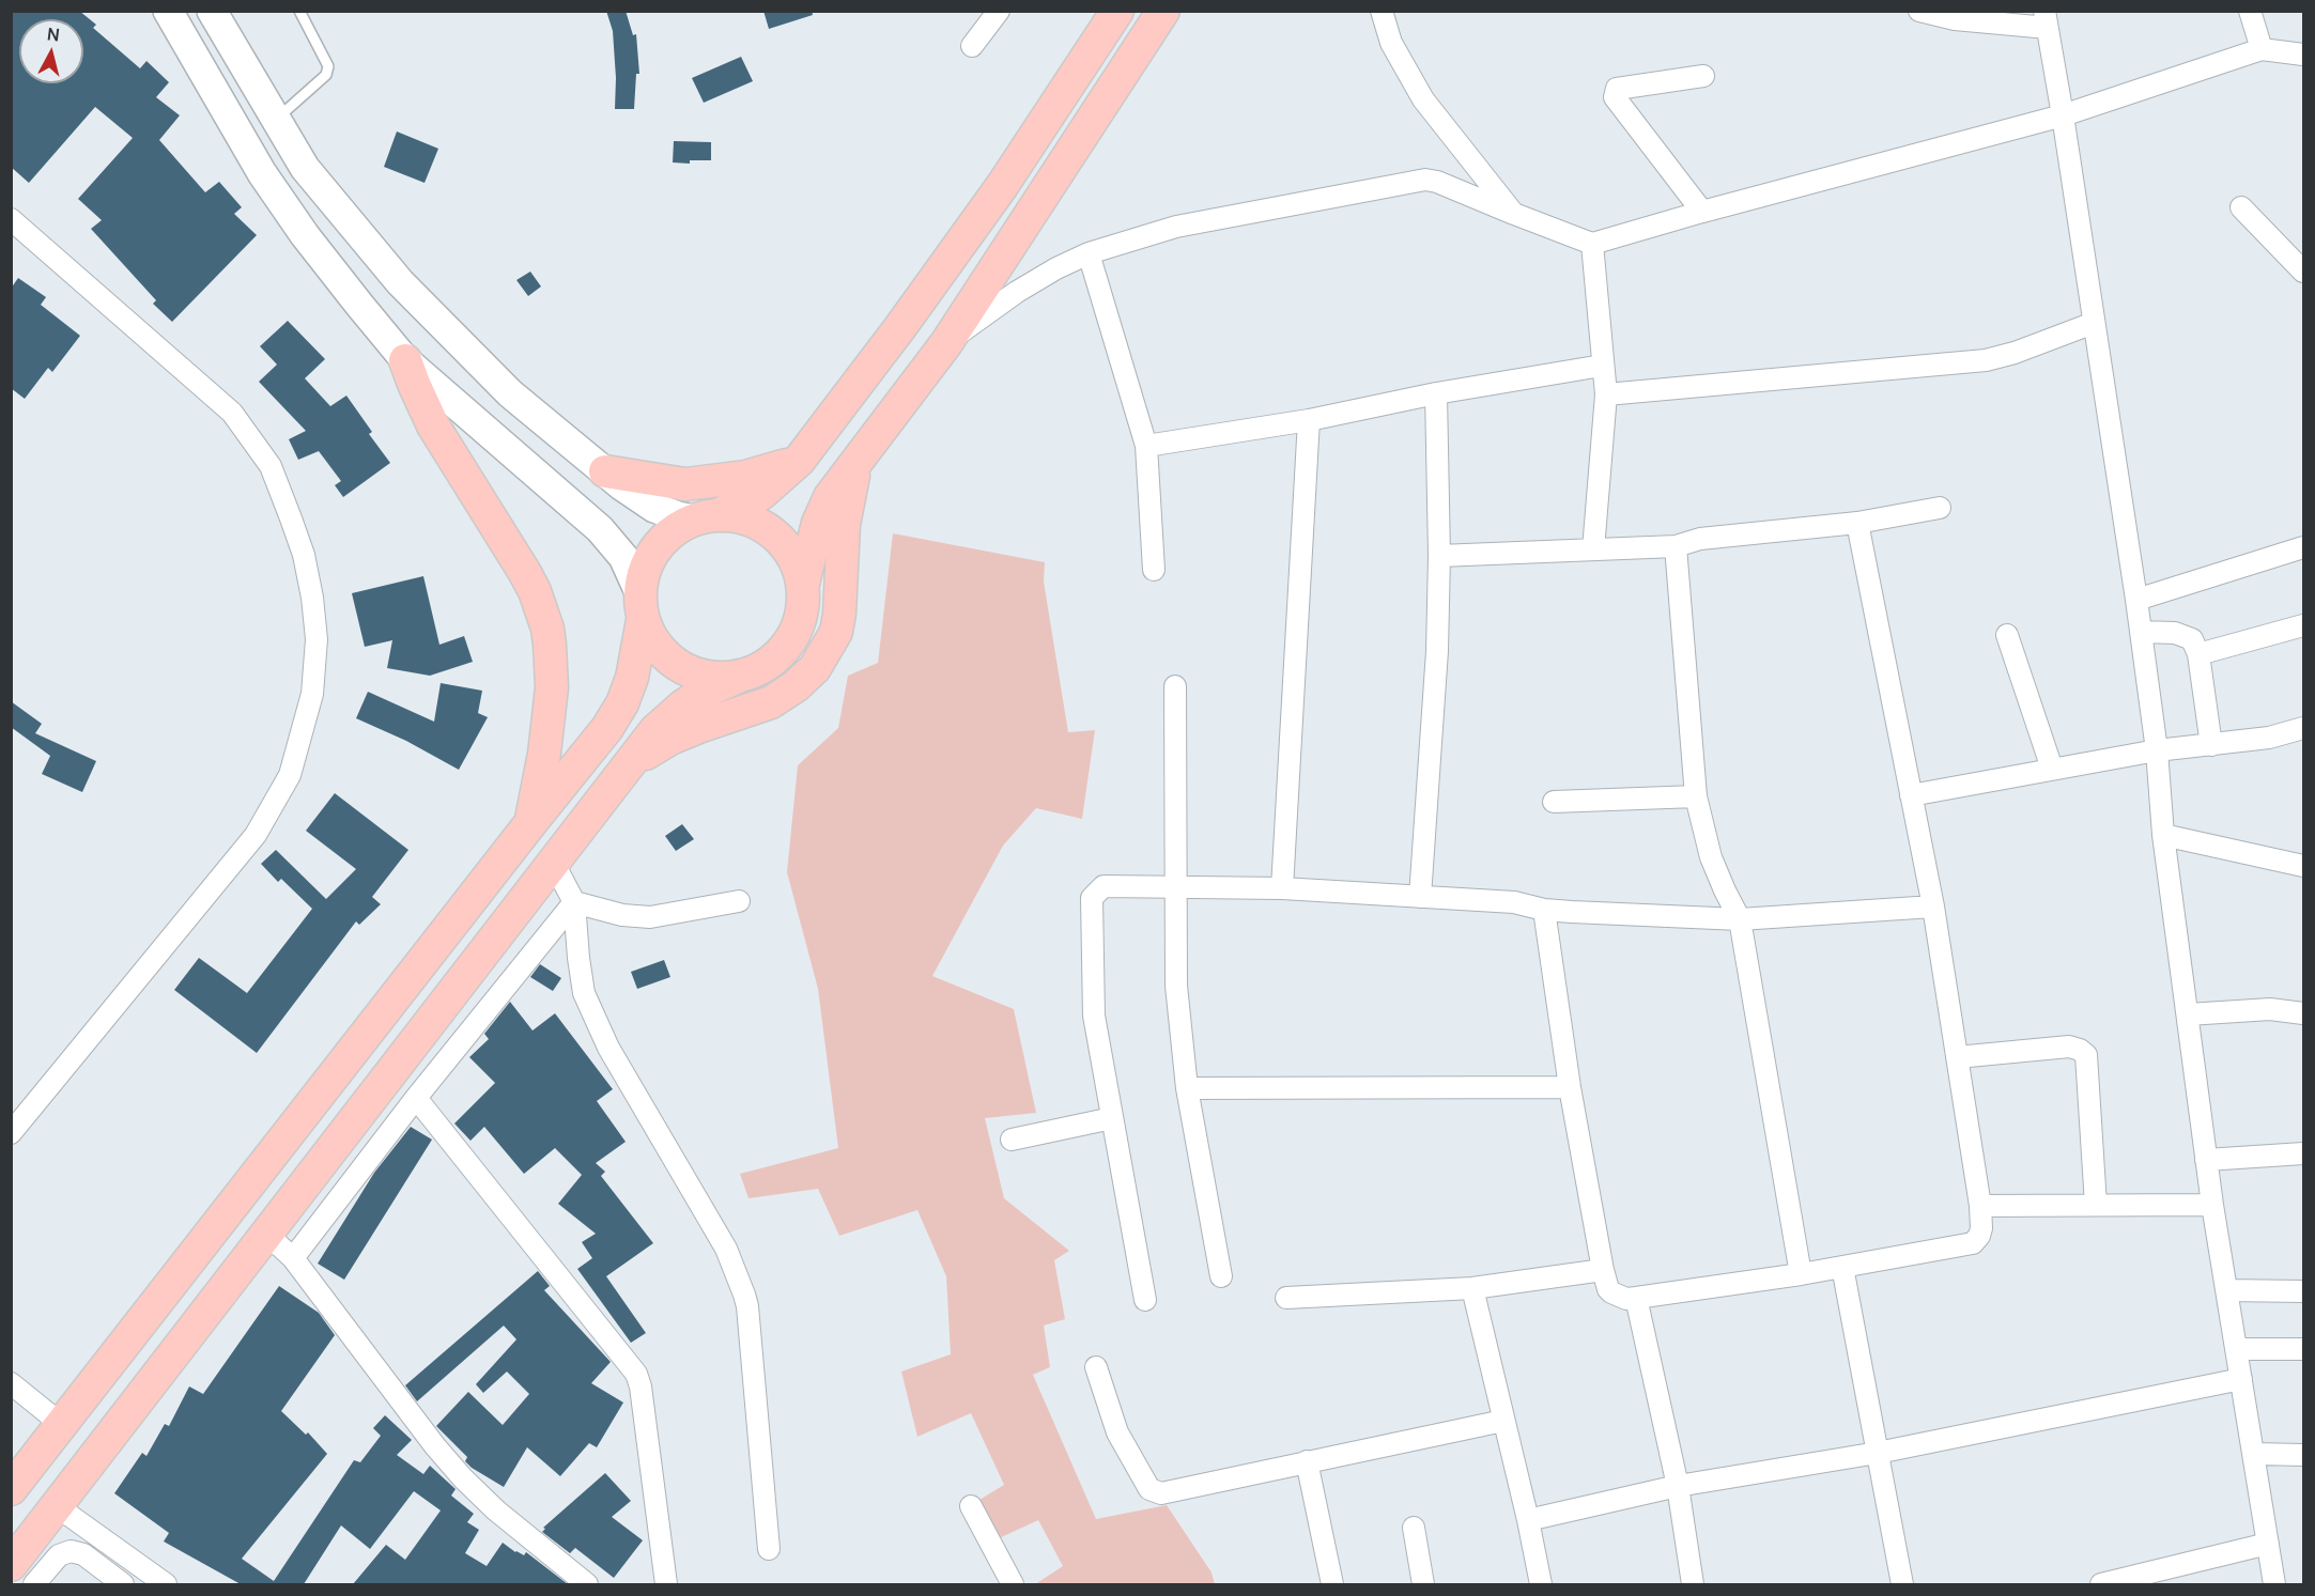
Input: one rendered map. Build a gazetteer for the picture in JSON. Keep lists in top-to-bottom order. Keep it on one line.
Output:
{"north":"top"}
